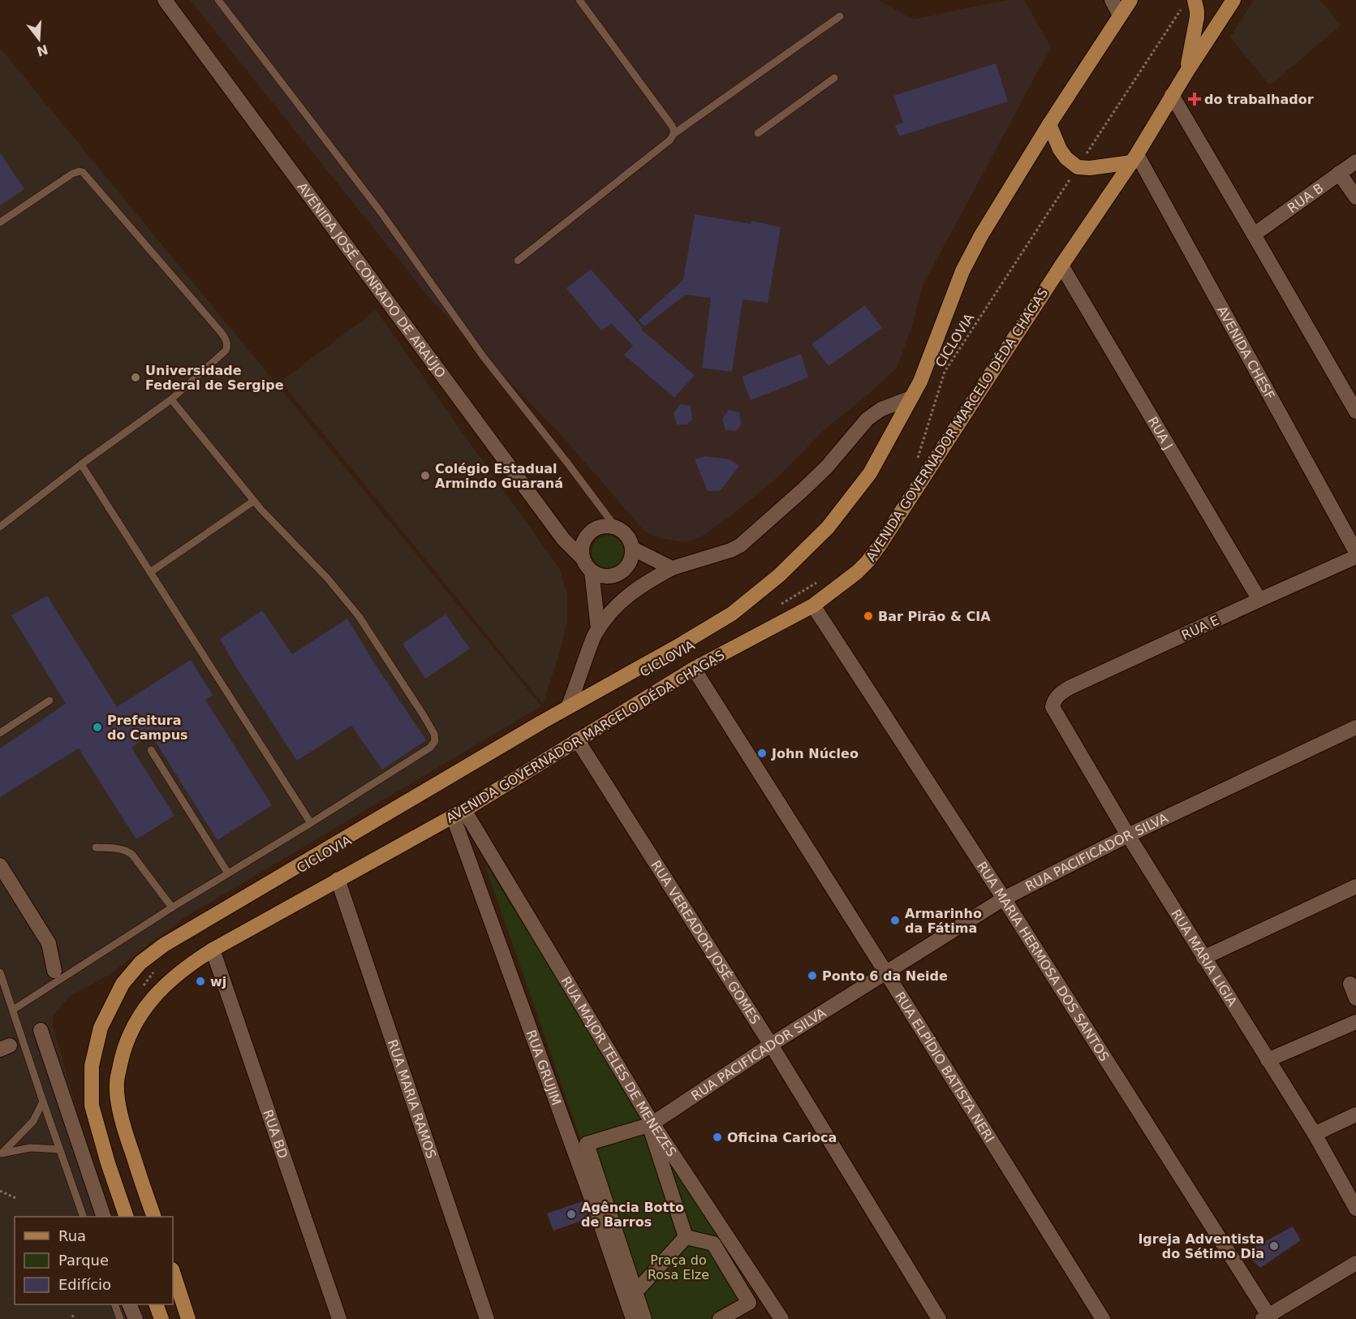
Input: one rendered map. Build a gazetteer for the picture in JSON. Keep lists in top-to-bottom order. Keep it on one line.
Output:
{"streets":{"main road":["AVENIDA GOVERNADOR MARCELO DÉDA CHAGAS"],"street":["RUA B","AVENIDA JOSÉ CONRADO DE ARAÚJO","AVENIDA CHESF","RUA J","RUA E","RUA PACIFICADOR SILVA","RUA VEREADOR JOSÉ GOMES","RUA MARIA LIGIA","RUA MARIA HERMOSA DOS SANTOS","RUA MAJOR TELES DE MENEZES","RUA GRUJIM","RUA ELPÍDIO BATISTA NERI","RUA MARIA RAMOS","RUA BD"],"path":["CICLOVIA"]},"crossings":[["AVENIDA CHESF","AVENIDA GOVERNADOR MARCELO DÉDA CHAGAS"],["AVENIDA GOVERNADOR MARCELO DÉDA CHAGAS","RUA J"],["AVENIDA GOVERNADOR MARCELO DÉDA CHAGAS","RUA VEREADOR JOSÉ GOMES"],["AVENIDA GOVERNADOR MARCELO DÉDA CHAGAS","RUA MARIA HERMOSA DOS SANTOS"],["AVENIDA GOVERNADOR MARCELO DÉDA CHAGAS","RUA MAJOR TELES DE MENEZES"],["AVENIDA GOVERNADOR MARCELO DÉDA CHAGAS","RUA GRUJIM"],["AVENIDA GOVERNADOR MARCELO DÉDA CHAGAS","RUA ELPÍDIO BATISTA NERI"],["AVENIDA GOVERNADOR MARCELO DÉDA CHAGAS","RUA MARIA RAMOS"],["AVENIDA GOVERNADOR MARCELO DÉDA CHAGAS","RUA BD"],["RUA J","RUA E"],["RUA E","RUA MARIA LIGIA"],["RUA PACIFICADOR SILVA","RUA VEREADOR JOSÉ GOMES"],["RUA PACIFICADOR SILVA","RUA MARIA LIGIA"],["RUA PACIFICADOR SILVA","RUA MARIA HERMOSA DOS SANTOS"],["RUA PACIFICADOR SILVA","RUA MAJOR TELES DE MENEZES"],["RUA PACIFICADOR SILVA","RUA ELPÍDIO BATISTA NERI"],["RUA MAJOR TELES DE MENEZES","RUA GRUJIM"]],"parks":["Praça do Rosa Elze"],"places":{"health":["do trabalhador"],"other":["Universidade Federal de Sergipe","Colégio Estadual Armindo Guaraná","Bar Pirão & CIA","Prefeitura do Campus","John Núcleo","Armarinho da Fátima","Ponto 6 da Neide","wj","Oficina Carioca","Agência Botto de Barros","Igreja Adventista do Sétimo Dia"]},"legend":["Rua","Parque","Edifício"],"north":"bottom"}
